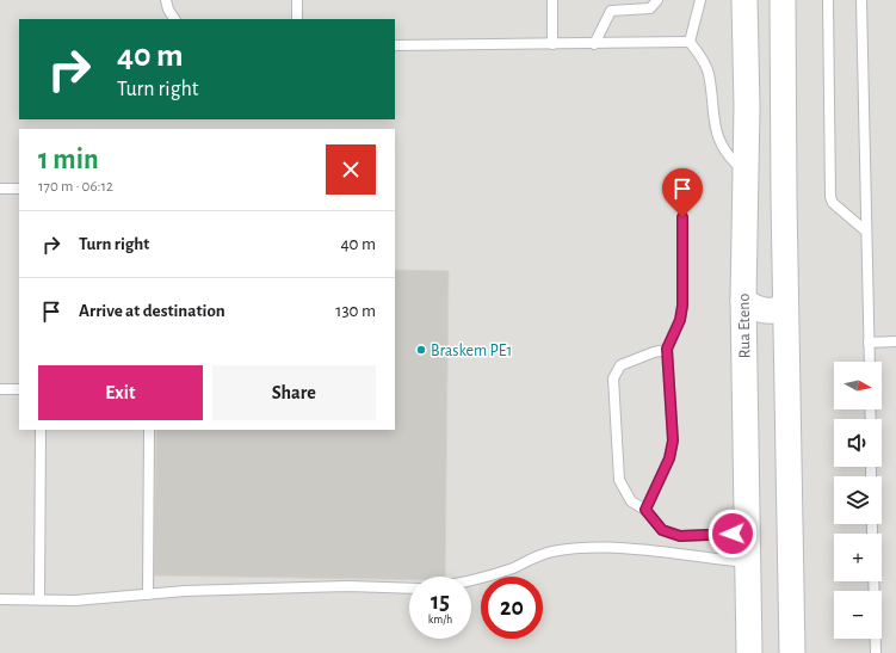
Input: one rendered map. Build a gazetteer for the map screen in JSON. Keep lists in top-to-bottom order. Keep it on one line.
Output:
{"streets":{"main road":["Rua Eteno"]},"places":["Braskem PE1"],"north":"right","page":{"turn":["40 m","Turn right"],"heading":["1 min","170 m · 06:12"],"list":[{"name":"Turn right","value":"40 m"},{"name":"Arrive at destination","value":"130 m"}],"buttons":["Exit","Share"],"map_buttons":["+","−"],"speed":"15 km/h","limit":"20"}}
